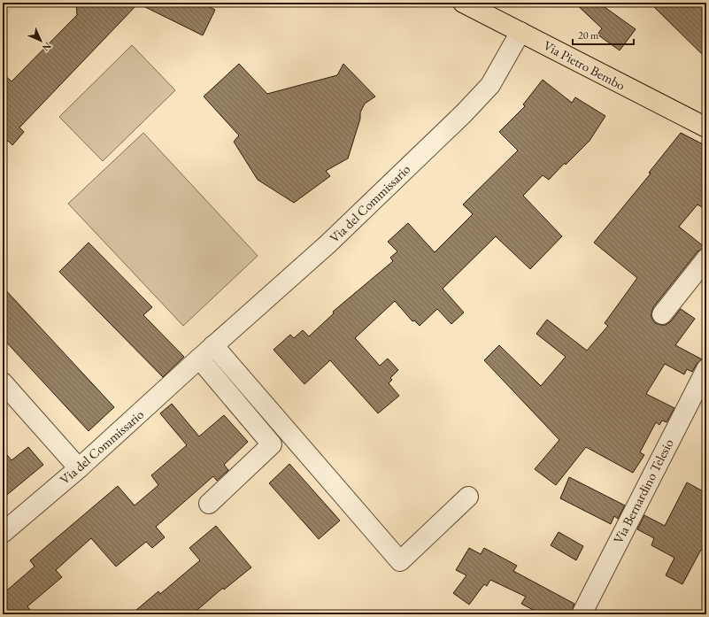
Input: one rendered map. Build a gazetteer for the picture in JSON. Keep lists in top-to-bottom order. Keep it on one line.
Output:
{"streets":{"main road":["Via Pietro Bembo"],"street":["Via del Commissario","Via Bernardino Telesio"]},"crossings":[["Via Pietro Bembo","Via del Commissario"]],"scale_bar":"20 m","north":"bottom right"}
